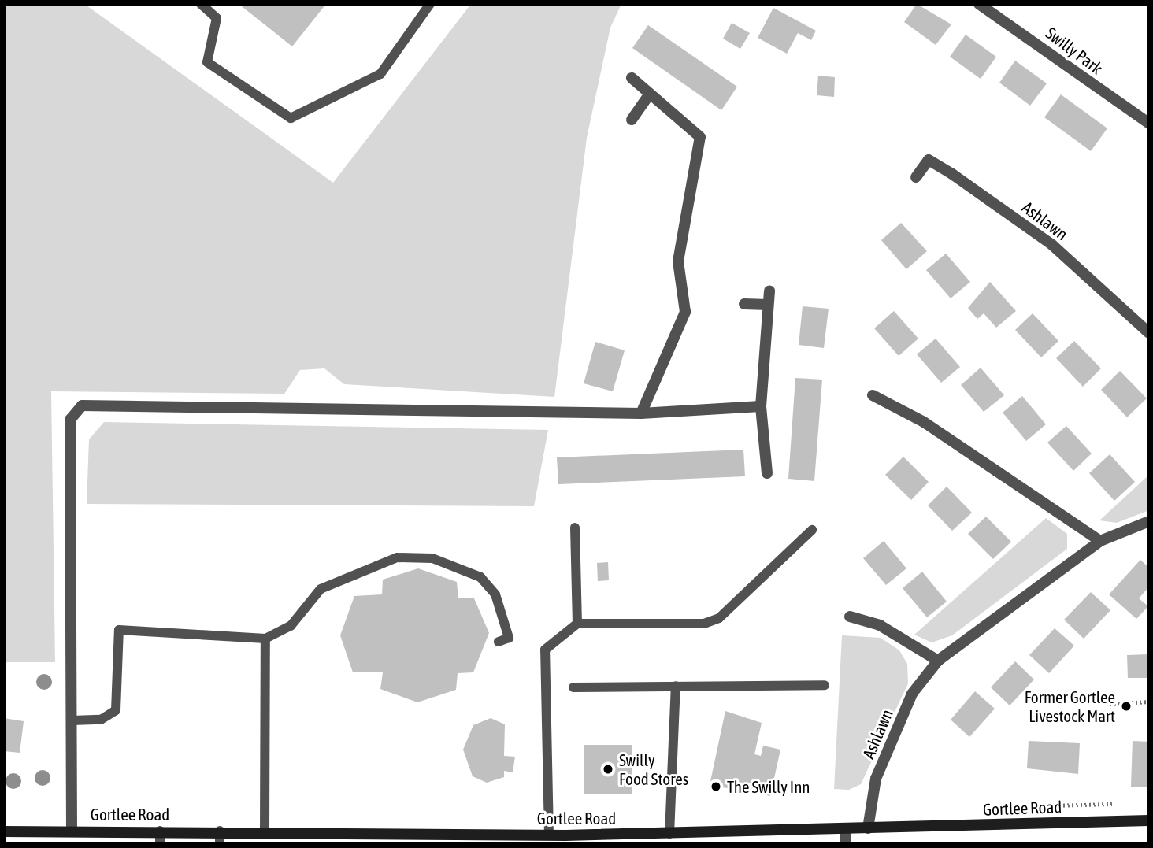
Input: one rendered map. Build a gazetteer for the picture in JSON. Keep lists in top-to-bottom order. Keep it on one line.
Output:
{"streets":{"street":["Swilly Park","Ashlawn","Gortlee Road"]},"crossings":[["Ashlawn","Gortlee Road"]],"places":["Former Gortlee Livestock Mart","Swilly Food Stores","The Swilly Inn"]}
